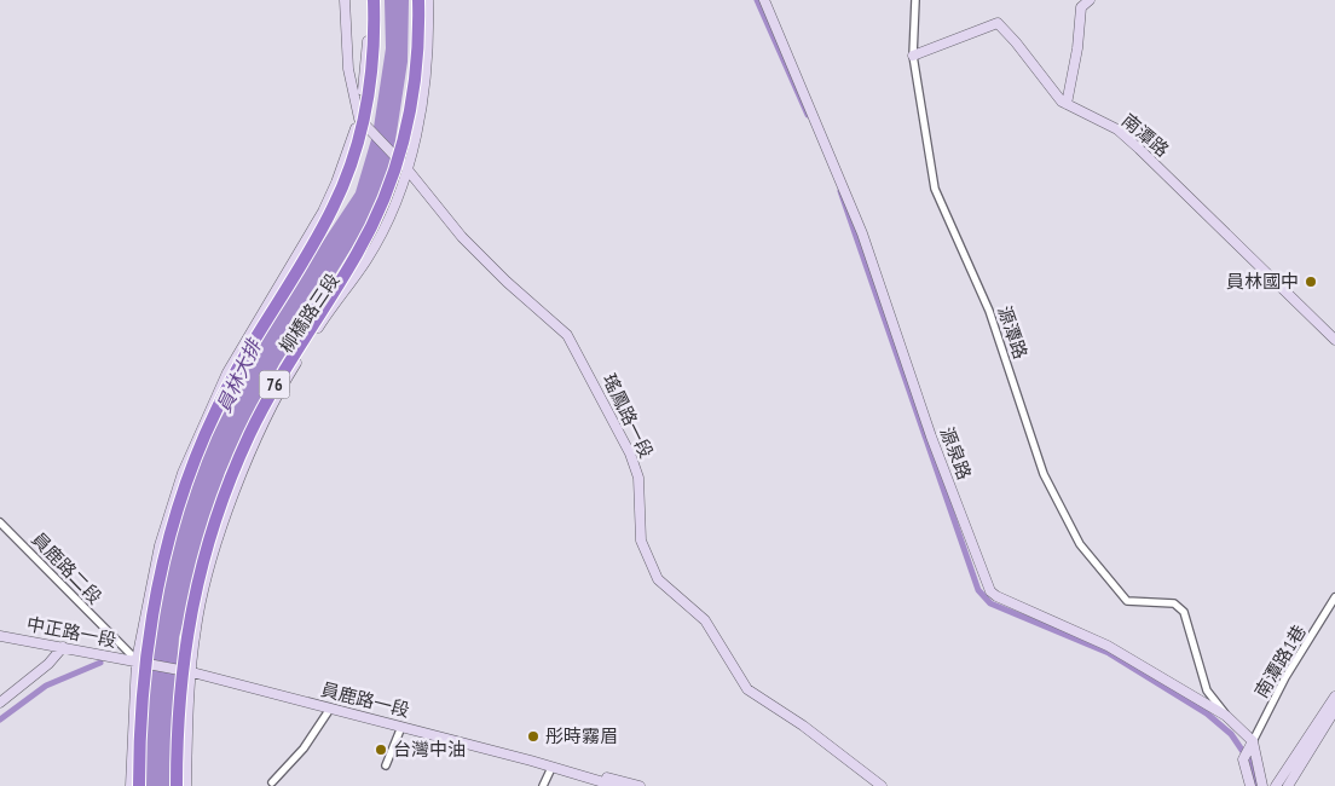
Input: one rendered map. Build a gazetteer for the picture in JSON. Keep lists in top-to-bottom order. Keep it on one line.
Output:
{"streets":{"highway":["76"],"street":["南潭路","柳橋路三段","源潭路","瑤鳳路一段","源泉路","員鹿路二段","中正路一段","南潭路1巷","員鹿路一段"]},"crossings":[["南潭路","源潭路"],["柳橋路三段","瑤鳳路一段"],["柳橋路三段","員鹿路二段"],["柳橋路三段","中正路一段"],["柳橋路三段","員鹿路一段"],["源潭路","源泉路"],["源泉路","南潭路1巷"],["員鹿路二段","中正路一段"],["中正路一段","員鹿路一段"]],"water":["員林大排"],"places":["員林國中","彤時霧眉","台灣中油"]}
